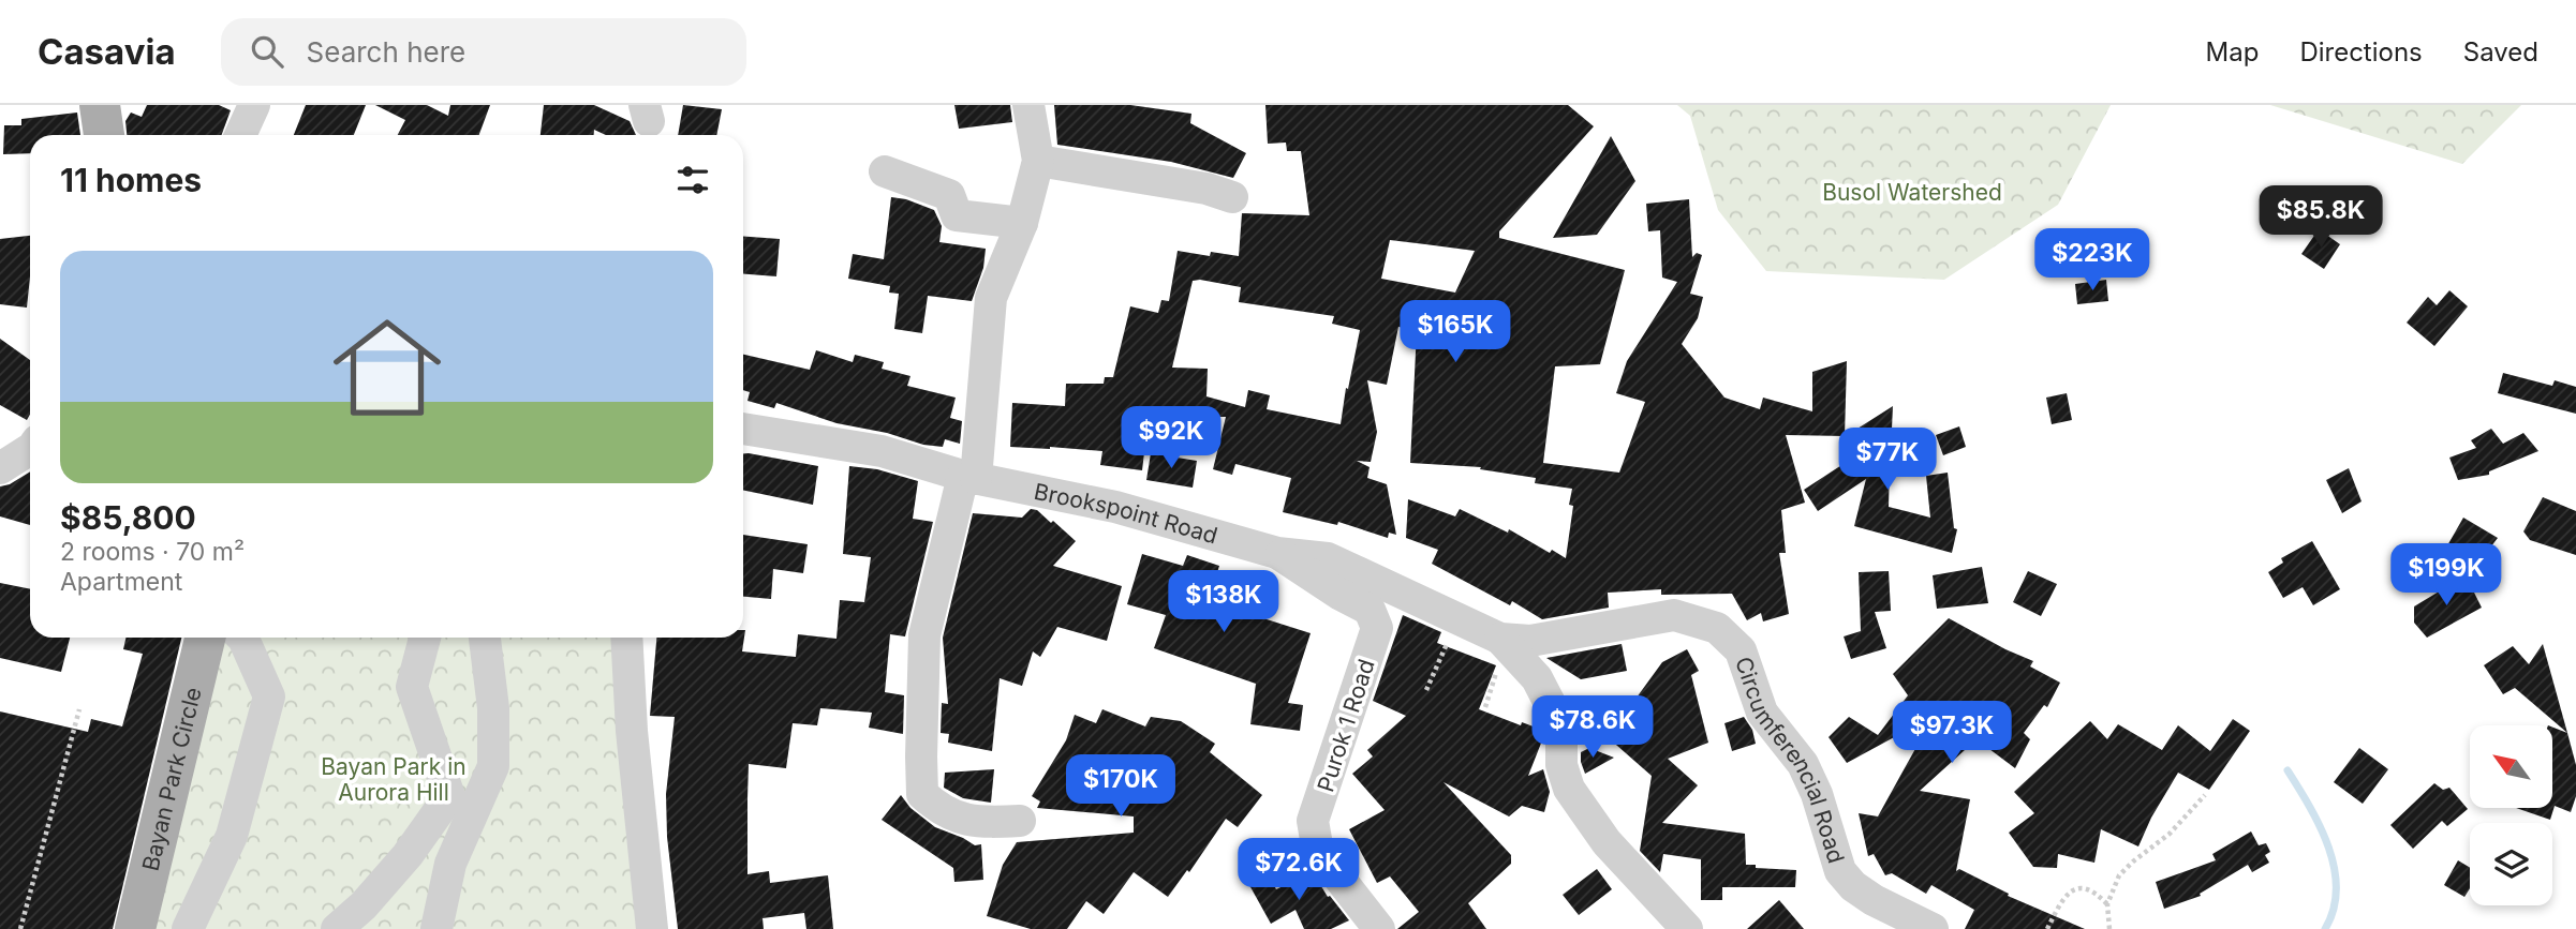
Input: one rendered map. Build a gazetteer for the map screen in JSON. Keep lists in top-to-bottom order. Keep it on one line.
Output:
{"streets":{"main road":["Bayan Park Circle"],"street":["Brookspoint Road","Purok 1 Road","Circumferencial Road"]},"crossings":[["Brookspoint Road","Purok 1 Road"],["Brookspoint Road","Circumferencial Road"]],"parks":["Busol Watershed","Bayan Park in Aurora Hill"],"north":"top left","page":{"header":"Casavia","search":"Search here","nav":["Map","Directions","Saved"],"heading":"11 homes","price":["$85.8K","$223K","$165K","$92K","$77K","$199K","$138K","$78.6K","$97.3K","$170K","$72.6K"],"list":[{"name":"$85,800","note":"2 rooms · 70 m² · Apartment"}]}}
